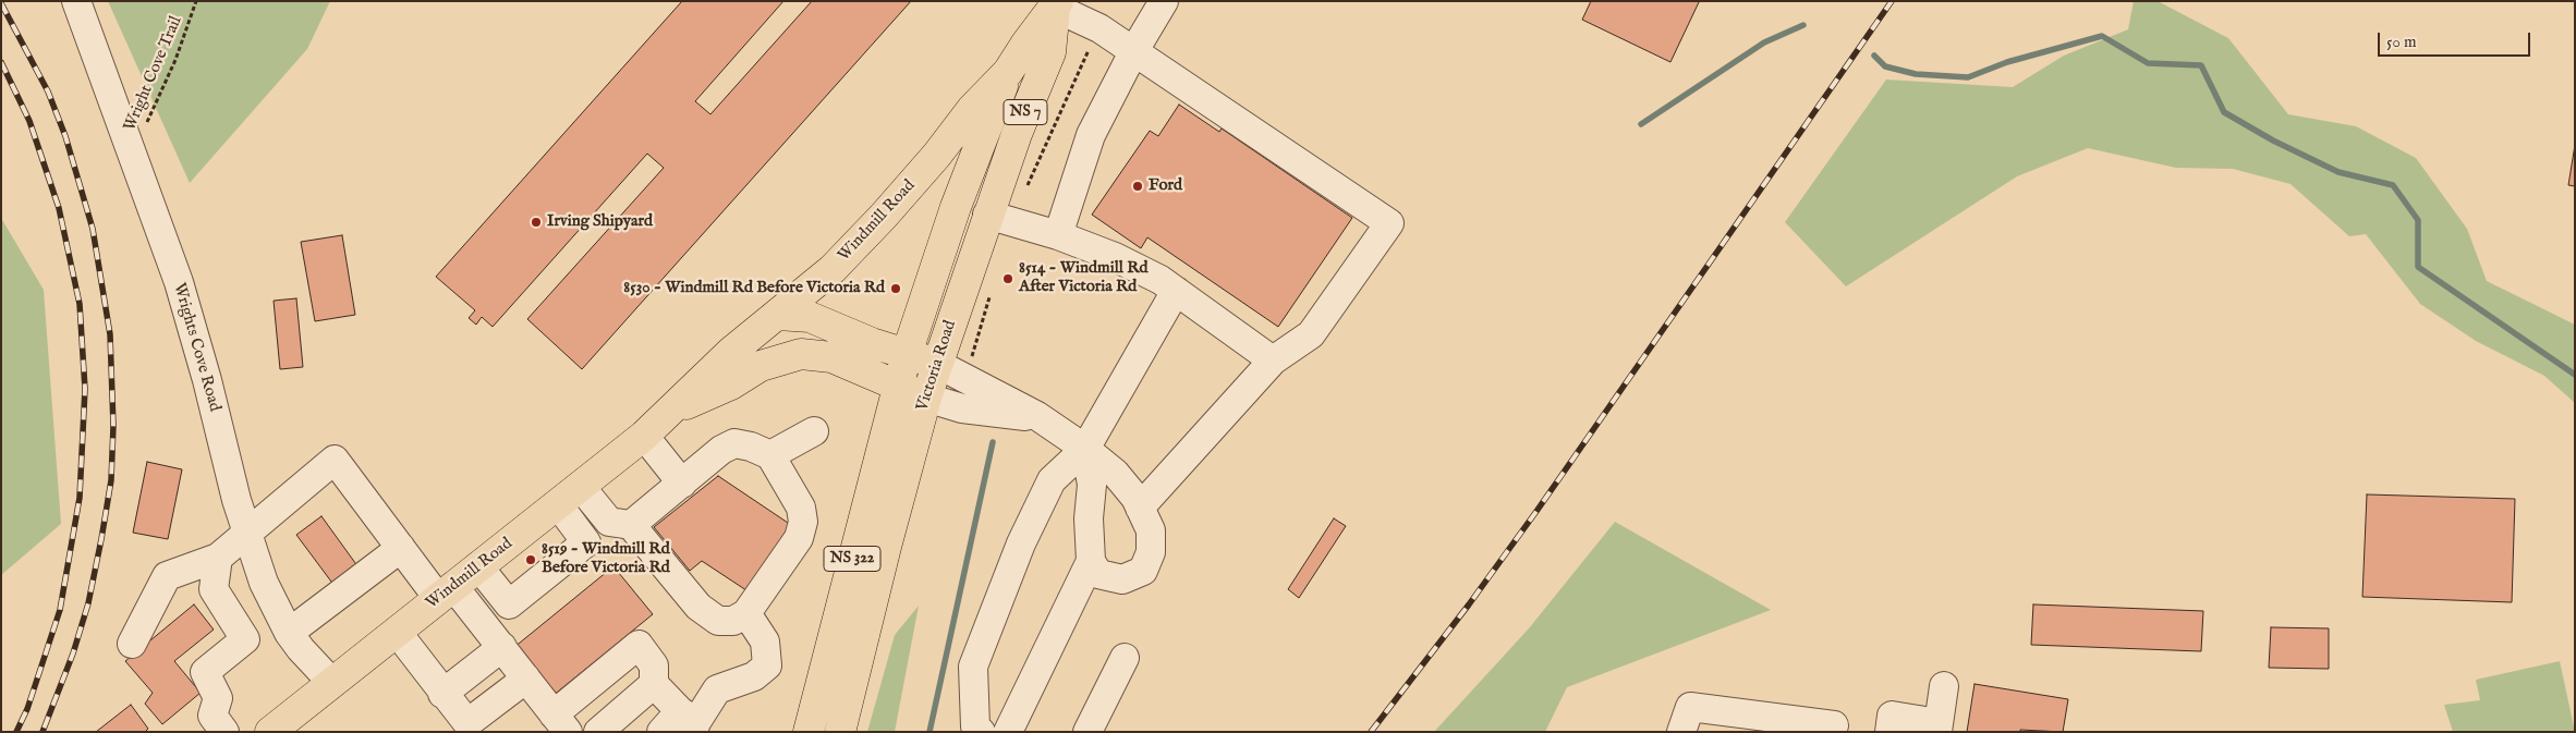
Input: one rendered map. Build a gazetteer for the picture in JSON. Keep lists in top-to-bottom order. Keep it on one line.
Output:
{"streets":{"main road":["NS 7","Windmill Road","Victoria Road","NS 322"],"street":["Wrights Cove Road"],"path":["Wright Cove Trail"]},"crossings":[["Wright Cove Trail","Wrights Cove Road"],["Windmill Road","Wrights Cove Road"],["Windmill Road","Victoria Road"]],"places":["Ford","Irving Shipyard","8514 - Windmill Rd After Victoria Rd","8530 - Windmill Rd Before Victoria Rd","8519 - Windmill Rd Before Victoria Rd"],"scale_bar":"50 m"}
